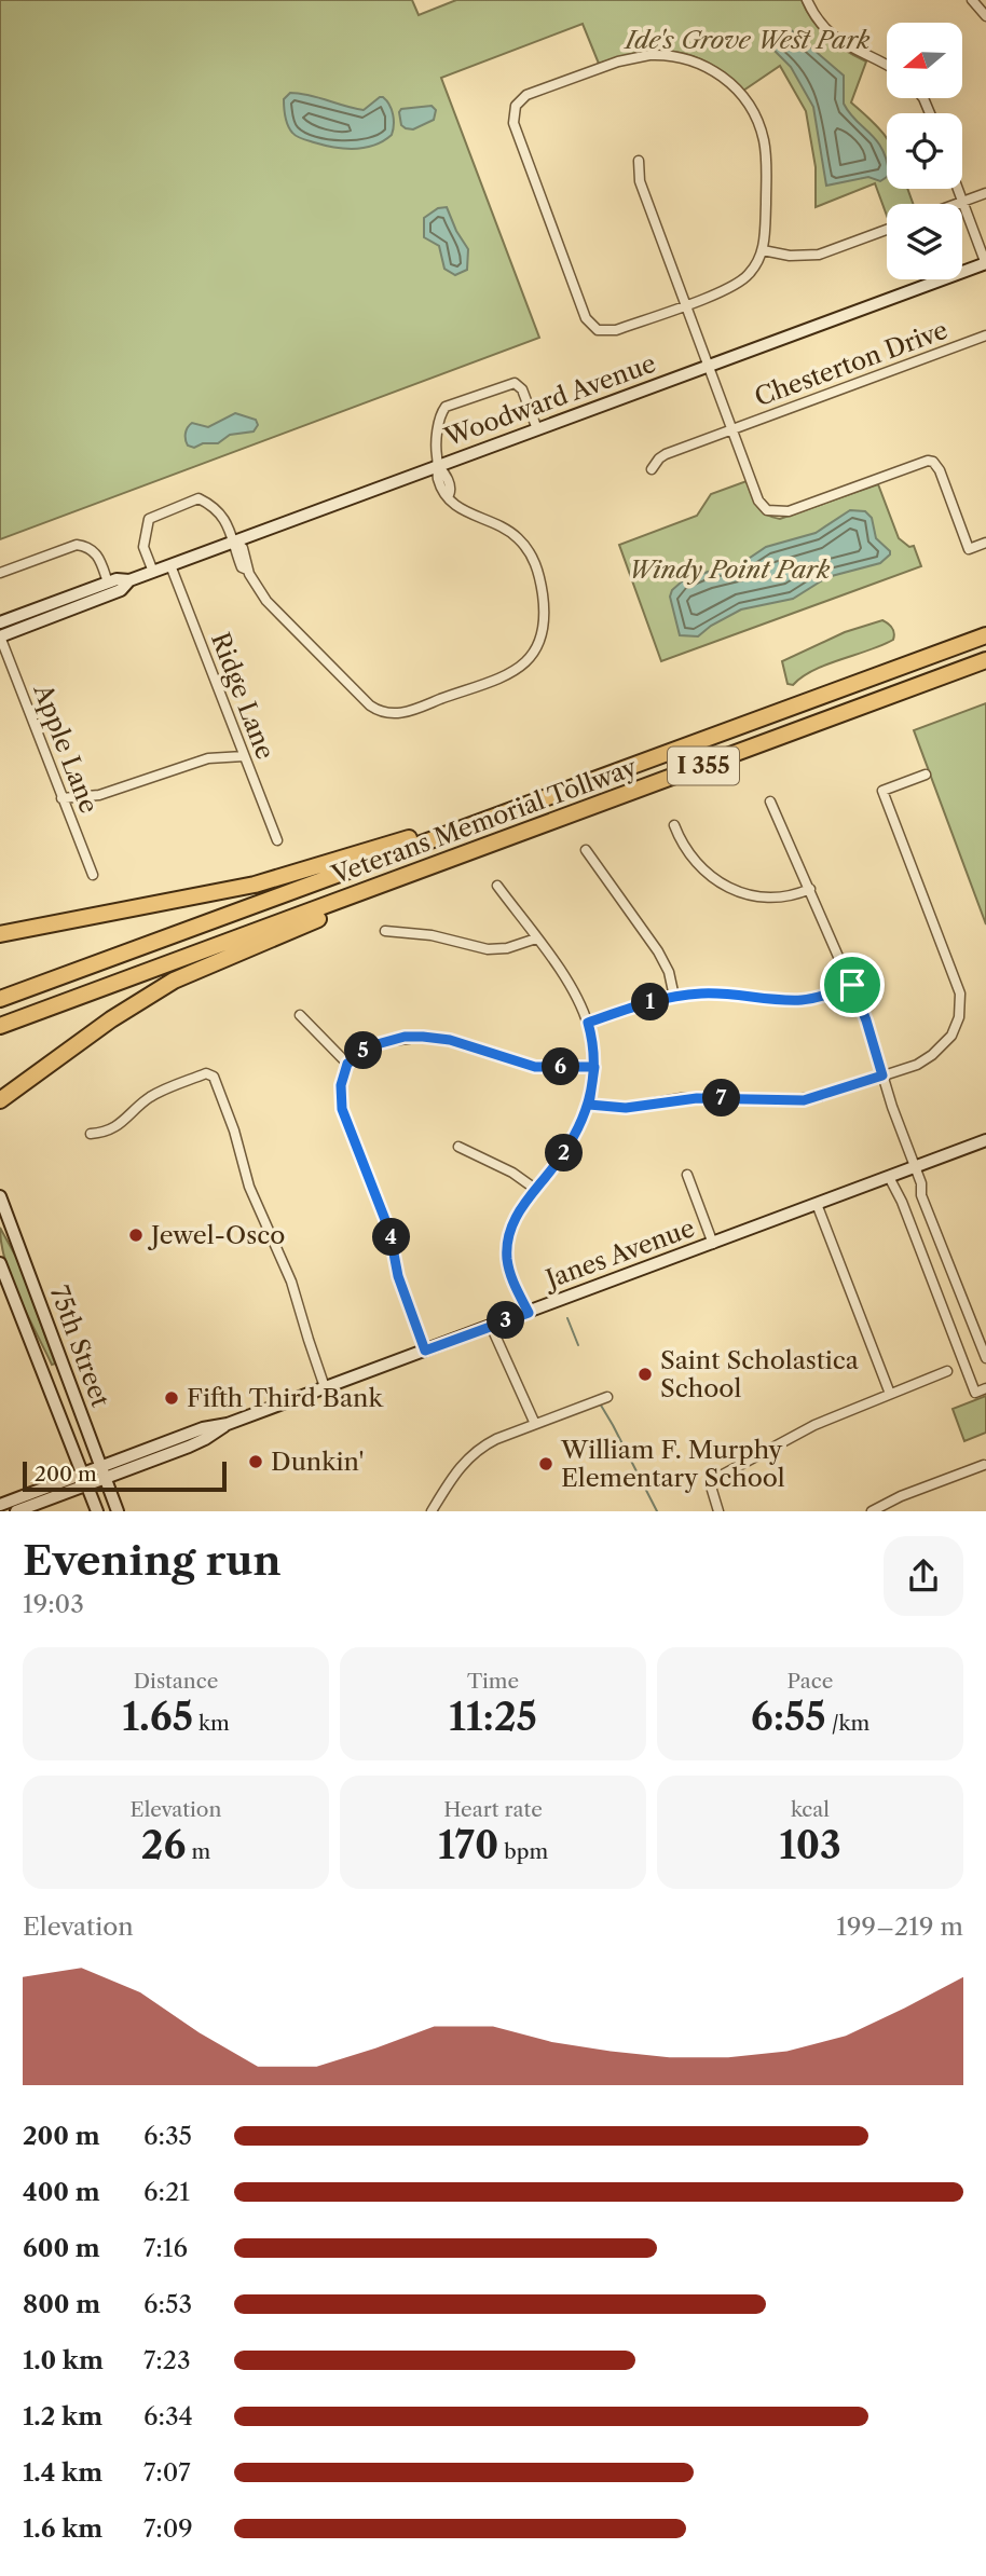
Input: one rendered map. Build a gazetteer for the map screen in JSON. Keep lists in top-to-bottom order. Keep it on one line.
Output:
{"streets":{"highway":["I 355","Veterans Memorial Tollway"],"main road":["Woodward Avenue","Janes Avenue","75th Street"],"street":["Chesterton Drive","Ridge Lane","Apple Lane"]},"crossings":[["Woodward Avenue","Ridge Lane"],["Woodward Avenue","Apple Lane"],["Janes Avenue","75th Street"]],"parks":["Ide's Grove West Park","Windy Point Park"],"places":["Jewel-Osco","Saint Scholastica School","Fifth Third Bank","Dunkin'","William F. Murphy Elementary School"],"scale_bar":"200 m","north":"left","page":{"pins":["1","5","6","7","2","4","3"],"scale":"200 m","heading":["Evening run","19:03"],"stats":[["Distance","1.65 km"],["Time","11:25"],["Pace","6:55 /km"],["Elevation","26 m"],["Heart rate","170 bpm"],["kcal","103"]],"chart":["Elevation","199–219 m"],"list":[{"name":"200 m","note":"6:35"},{"name":"400 m","note":"6:21"},{"name":"600 m","note":"7:16"},{"name":"800 m","note":"6:53"},{"name":"1.0 km","note":"7:23"},{"name":"1.2 km","note":"6:34"},{"name":"1.4 km","note":"7:07"},{"name":"1.6 km","note":"7:09"}]}}
